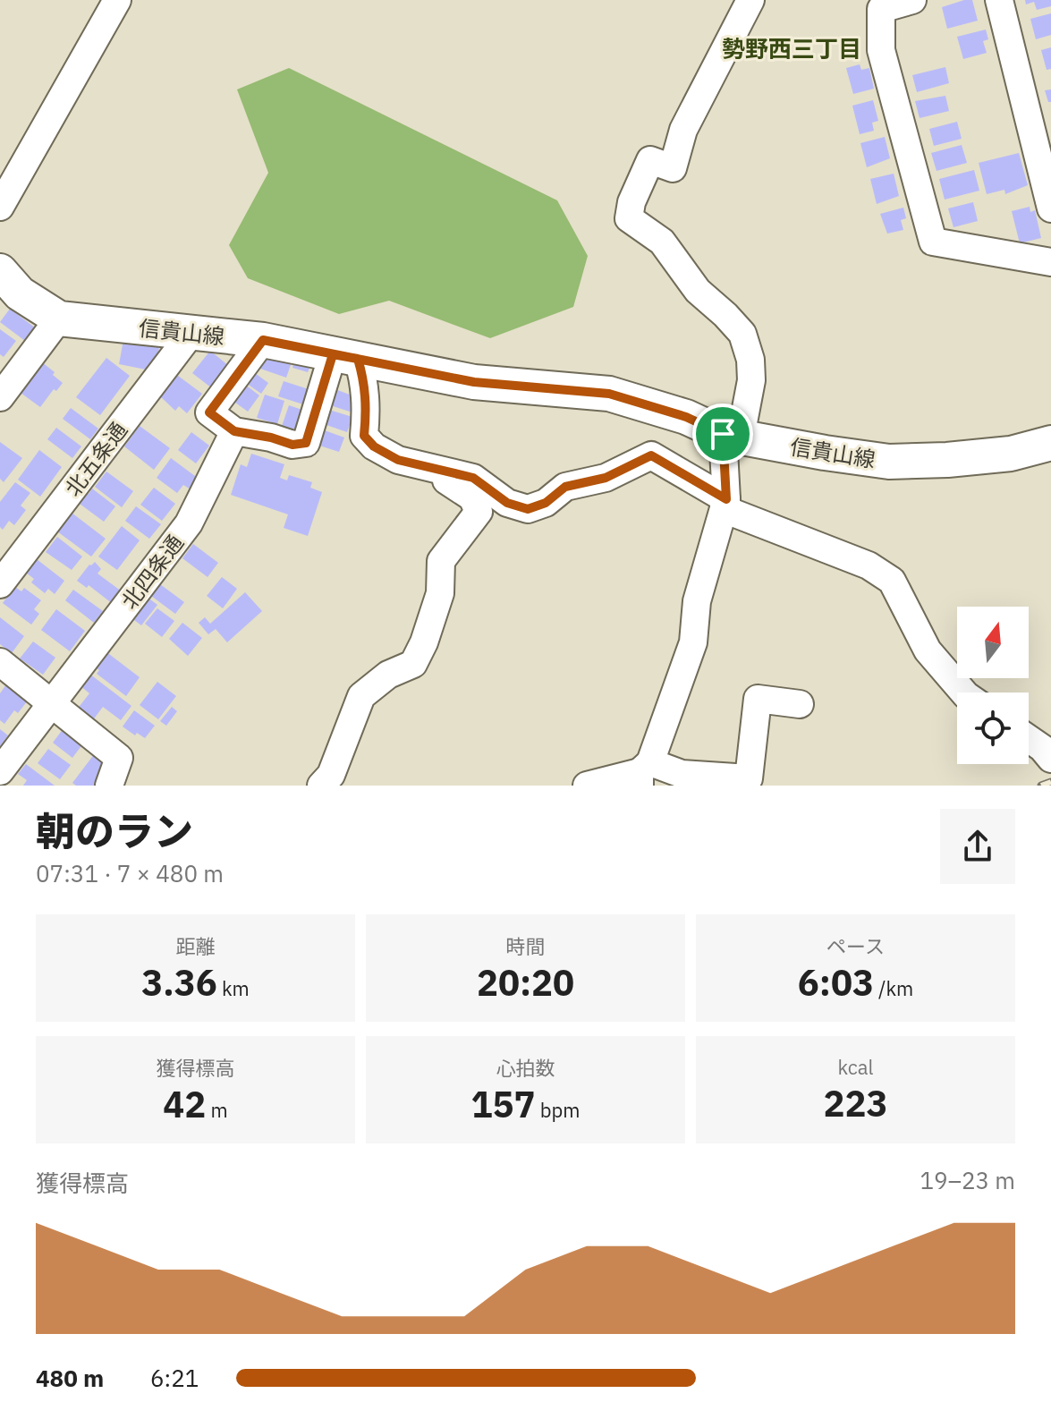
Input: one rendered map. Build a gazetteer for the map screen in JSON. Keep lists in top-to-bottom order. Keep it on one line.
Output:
{"streets":{"main road":["信貴山線"],"street":["北五条通","北四条通"]},"crossings":[["信貴山線","北五条通"]],"districts":["勢野西三丁目"],"north":"top","page":{"heading":["朝のラン","07:31 · 7 × 480 m"],"stats":[["距離","3.36 km"],["時間","20:20"],["ペース","6:03 /km"],["獲得標高","42 m"],["心拍数","157 bpm"],["kcal","223"]],"chart":["獲得標高","19–23 m"],"list":[{"name":"480 m","note":"6:21"}]}}
